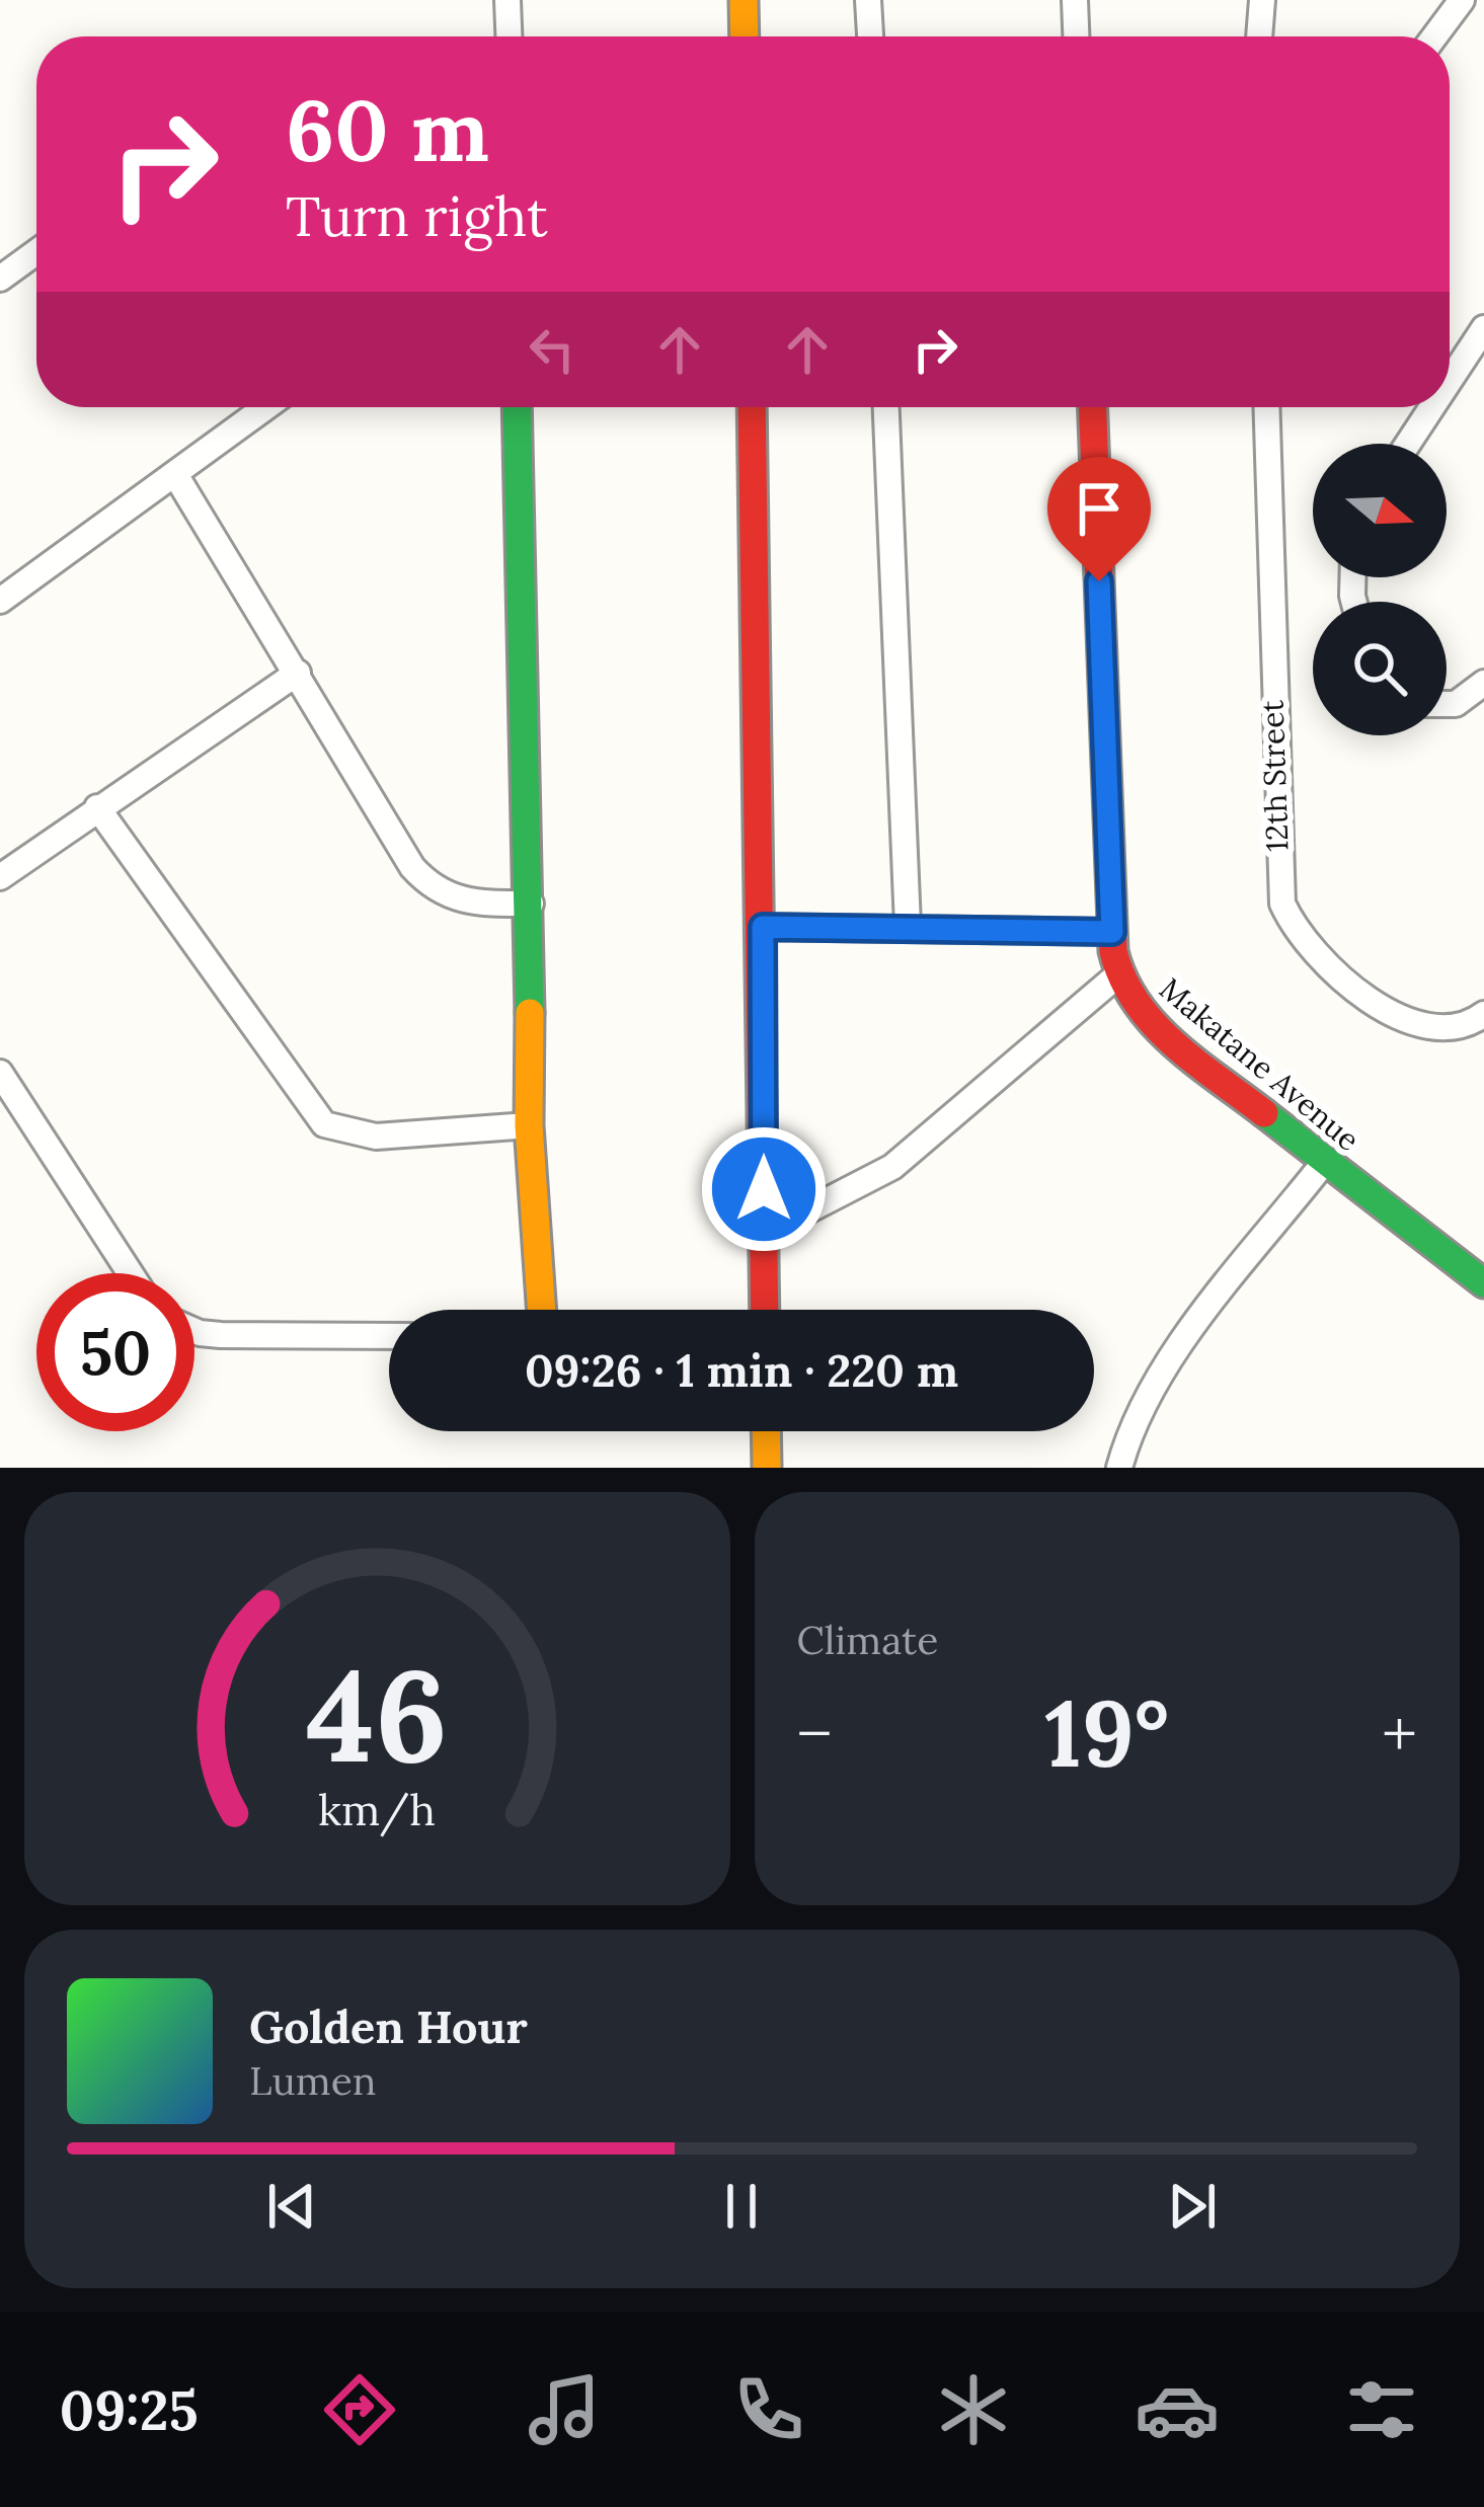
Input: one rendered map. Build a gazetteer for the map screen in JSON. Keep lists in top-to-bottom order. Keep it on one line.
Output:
{"streets":{"street":["12th Street","Makatane Avenue"]},"north":"right","page":{"turn":["60 m","Turn right"],"limit":"50","trip":"09:26 · 1 min · 220 m","tile":"Climate","heat":["−","19°","+"],"song":["Golden Hour","Lumen"],"tabs":"09:25","gauge":["46","km/h"]}}
